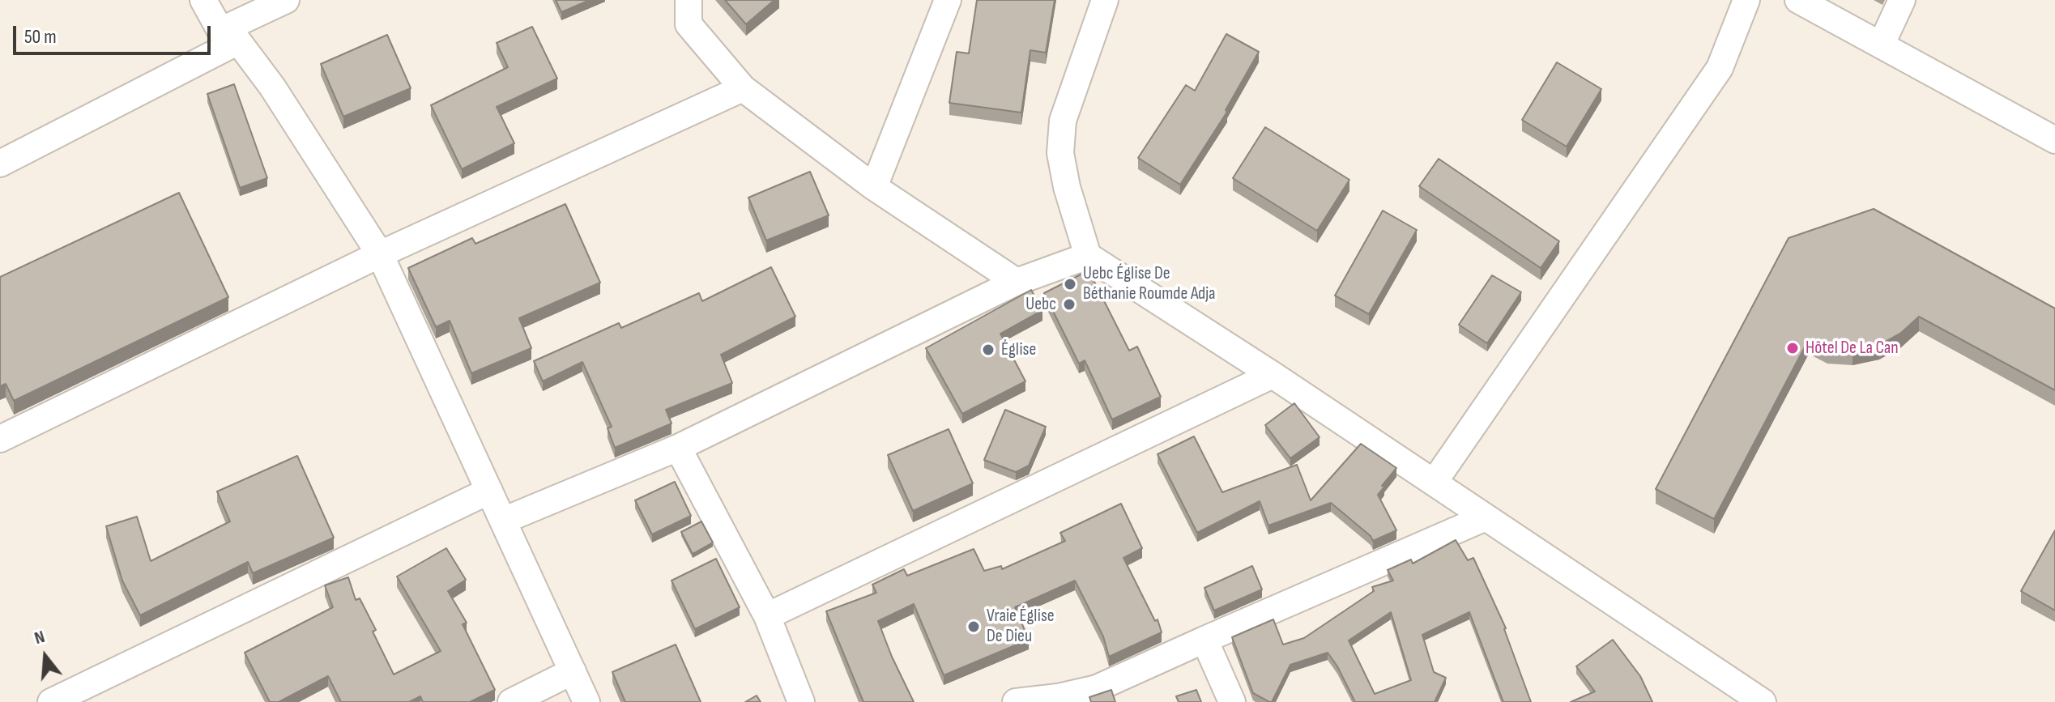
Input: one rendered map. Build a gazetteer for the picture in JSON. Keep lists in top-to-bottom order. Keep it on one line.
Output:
{"places":["Uebc Église De Béthanie Roumde Adja","Uebc","Hôtel De La Can","Église","Vraie Église De Dieu"],"scale_bar":"50 m","north":"top"}
